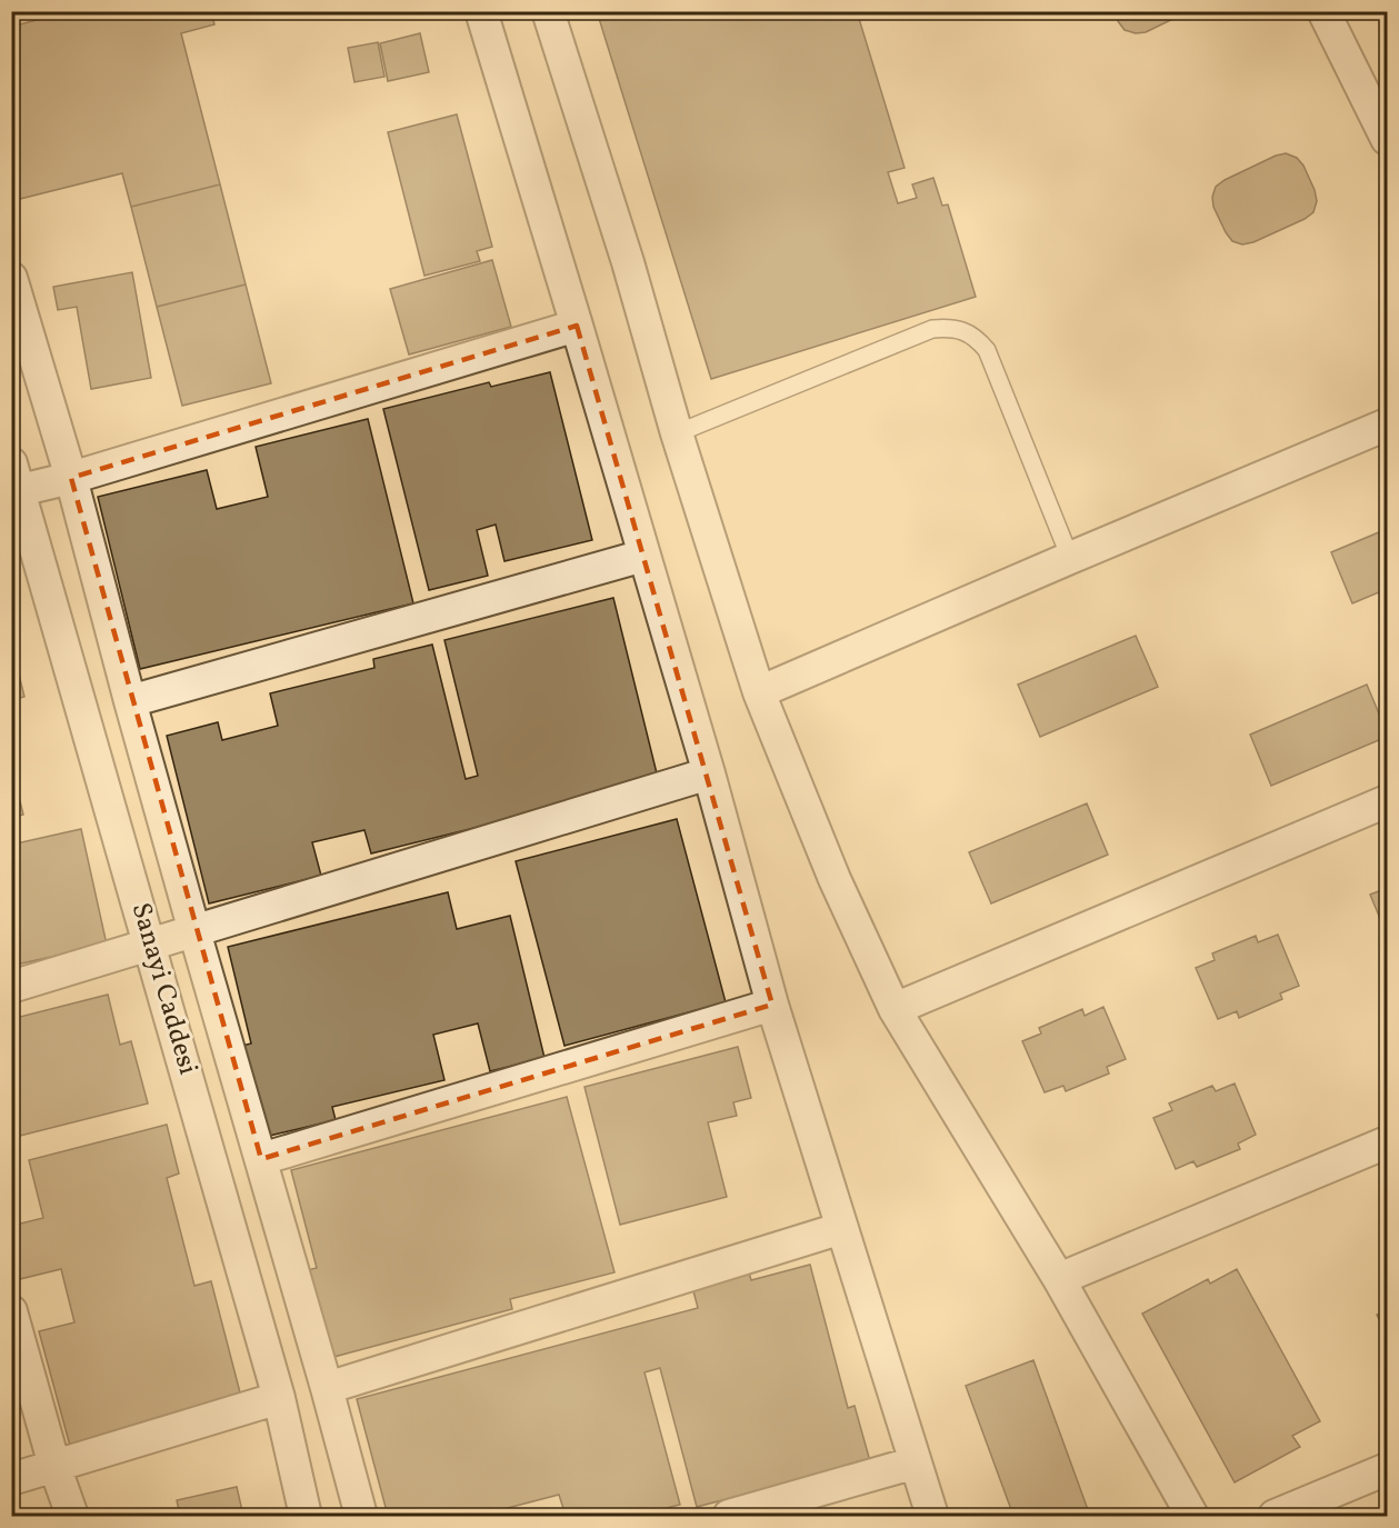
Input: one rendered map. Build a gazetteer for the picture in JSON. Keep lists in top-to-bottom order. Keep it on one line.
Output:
{"streets":{"street":["Sanayi Caddesi"]}}
